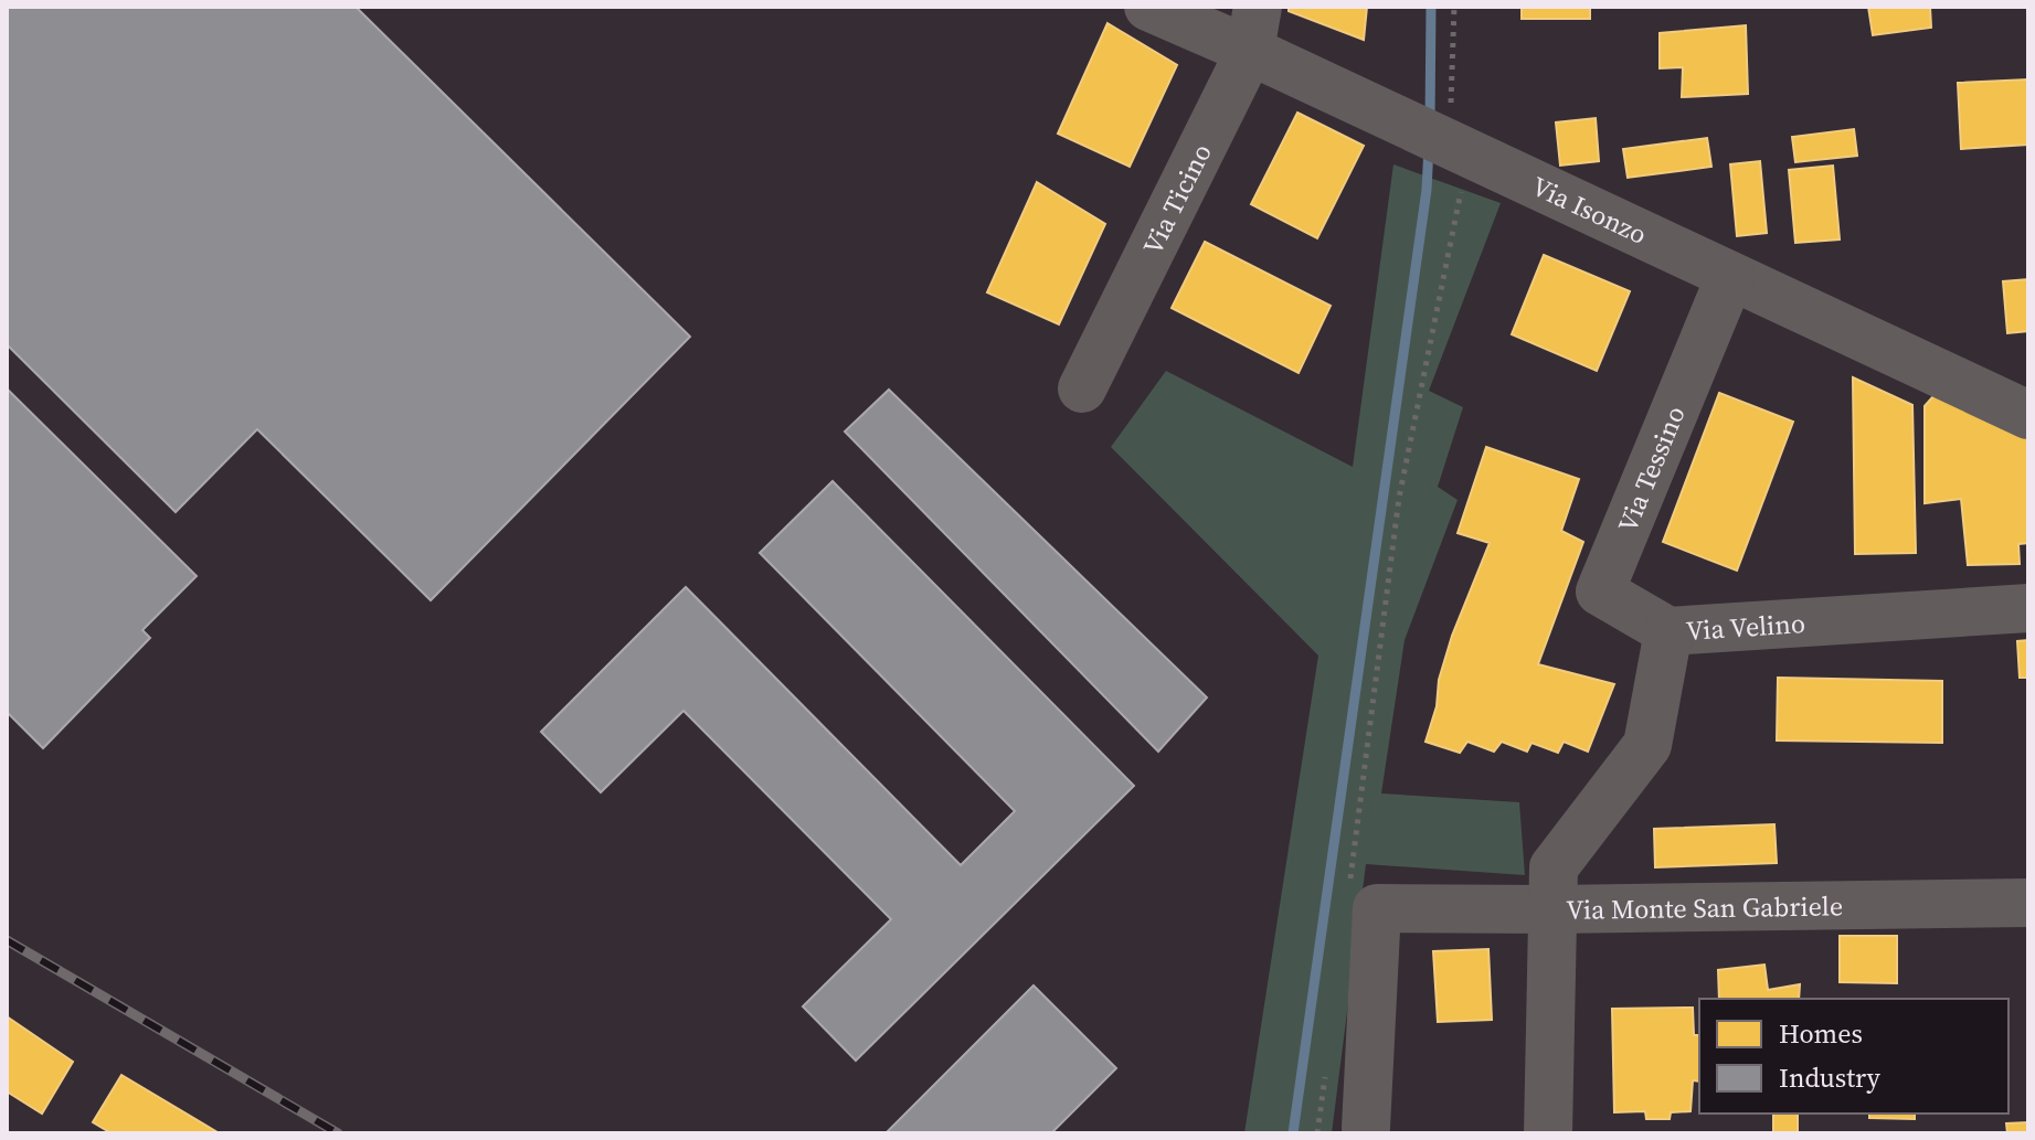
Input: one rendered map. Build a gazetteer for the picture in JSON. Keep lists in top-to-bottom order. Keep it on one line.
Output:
{"streets":{"street":["Via Ticino","Via Isonzo","Via Tessino","Via Velino","Via Monte San Gabriele"]},"crossings":[["Via Ticino","Via Isonzo"],["Via Isonzo","Via Tessino"],["Via Tessino","Via Velino"],["Via Velino","Via Monte San Gabriele"]],"legend":["Homes","Industry"]}
